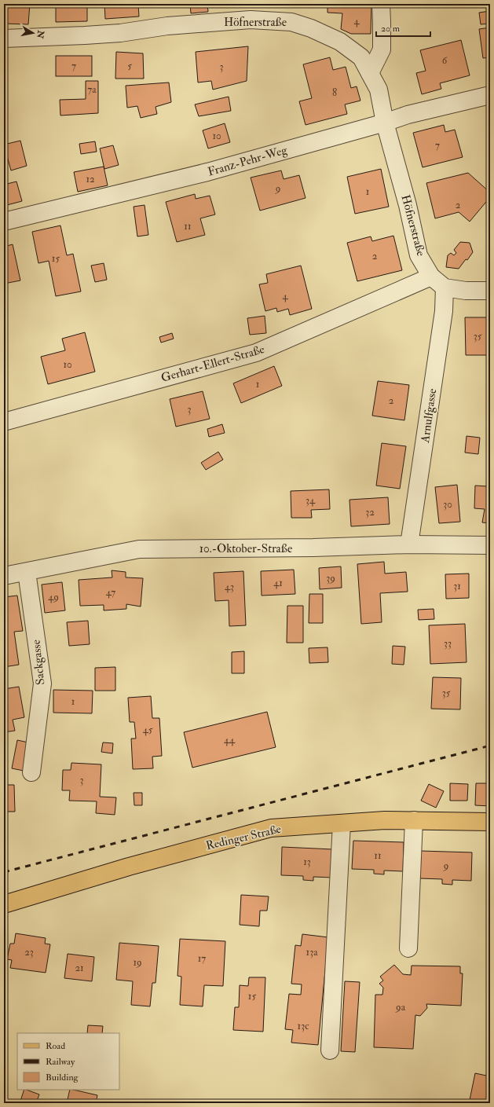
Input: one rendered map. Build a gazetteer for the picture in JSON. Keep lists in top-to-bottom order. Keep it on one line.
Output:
{"streets":{"main road":["Redinger Straße"],"street":["Höfnerstraße","Franz-Pehr-Weg","Gerhart-Ellert-Straße","Arnulfgasse","10.-Oktober-Straße","Sackgasse"]},"crossings":[["Höfnerstraße","Franz-Pehr-Weg"],["Höfnerstraße","Gerhart-Ellert-Straße"],["Höfnerstraße","Arnulfgasse"],["Arnulfgasse","10.-Oktober-Straße"],["10.-Oktober-Straße","Sackgasse"]],"house_numbers":["4","6","7","5","3","7a","8","10","7","12","9","1","2","11","2","15","4","35","10","1","2","3","34","30","32","39","41","31","43","47","49","33","35","1","45","44","3","11","13","9","23","13a","17","19","21","15","9a","13c"],"legend":["Road","Railway","Building"],"scale_bar":"20 m","north":"right"}
